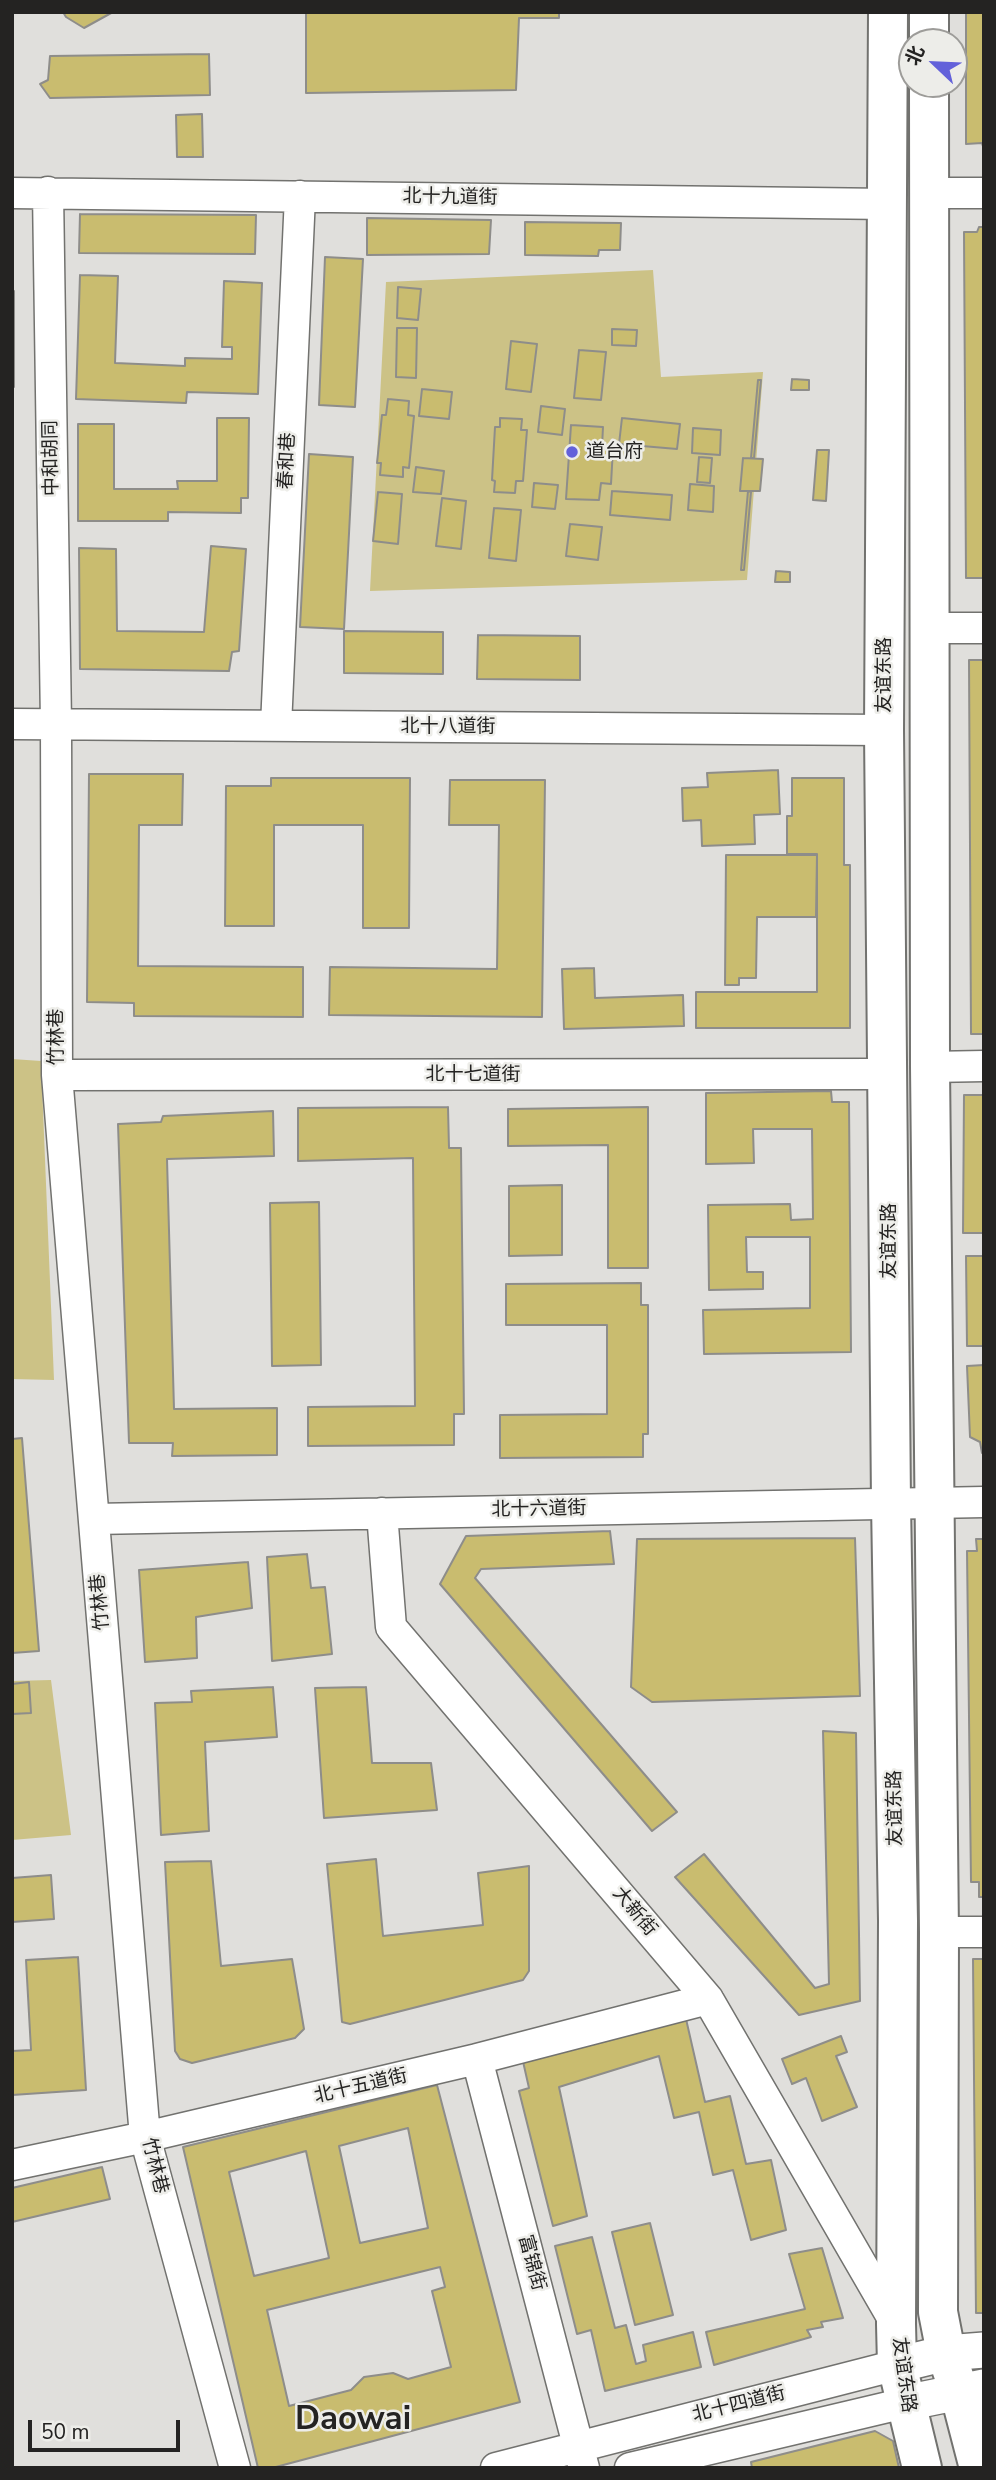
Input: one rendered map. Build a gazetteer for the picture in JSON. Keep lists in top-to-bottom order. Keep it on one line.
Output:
{"streets":{"highway":["友谊东路"],"main road":["北十四道街"],"street":["北十九道街","中和胡同","春和巷","北十八道街","竹林巷","北十七道街","北十六道街","大新街","北十五道街","富锦街"]},"crossings":[["北十九道街","中和胡同"],["北十九道街","春和巷"],["北十九道街","友谊东路"],["中和胡同","北十八道街"],["中和胡同","竹林巷"],["春和巷","北十八道街"],["友谊东路","北十八道街"],["友谊东路","北十七道街"],["友谊东路","北十六道街"],["友谊东路","大新街"],["友谊东路","北十四道街"],["北十八道街","竹林巷"],["竹林巷","北十七道街"],["竹林巷","北十六道街"],["竹林巷","北十五道街"],["北十六道街","大新街"],["大新街","北十五道街"],["北十五道街","富锦街"],["富锦街","北十四道街"]],"districts":["Daowai"],"places":["道台府"],"scale_bar":"50 m","north":"top left"}
